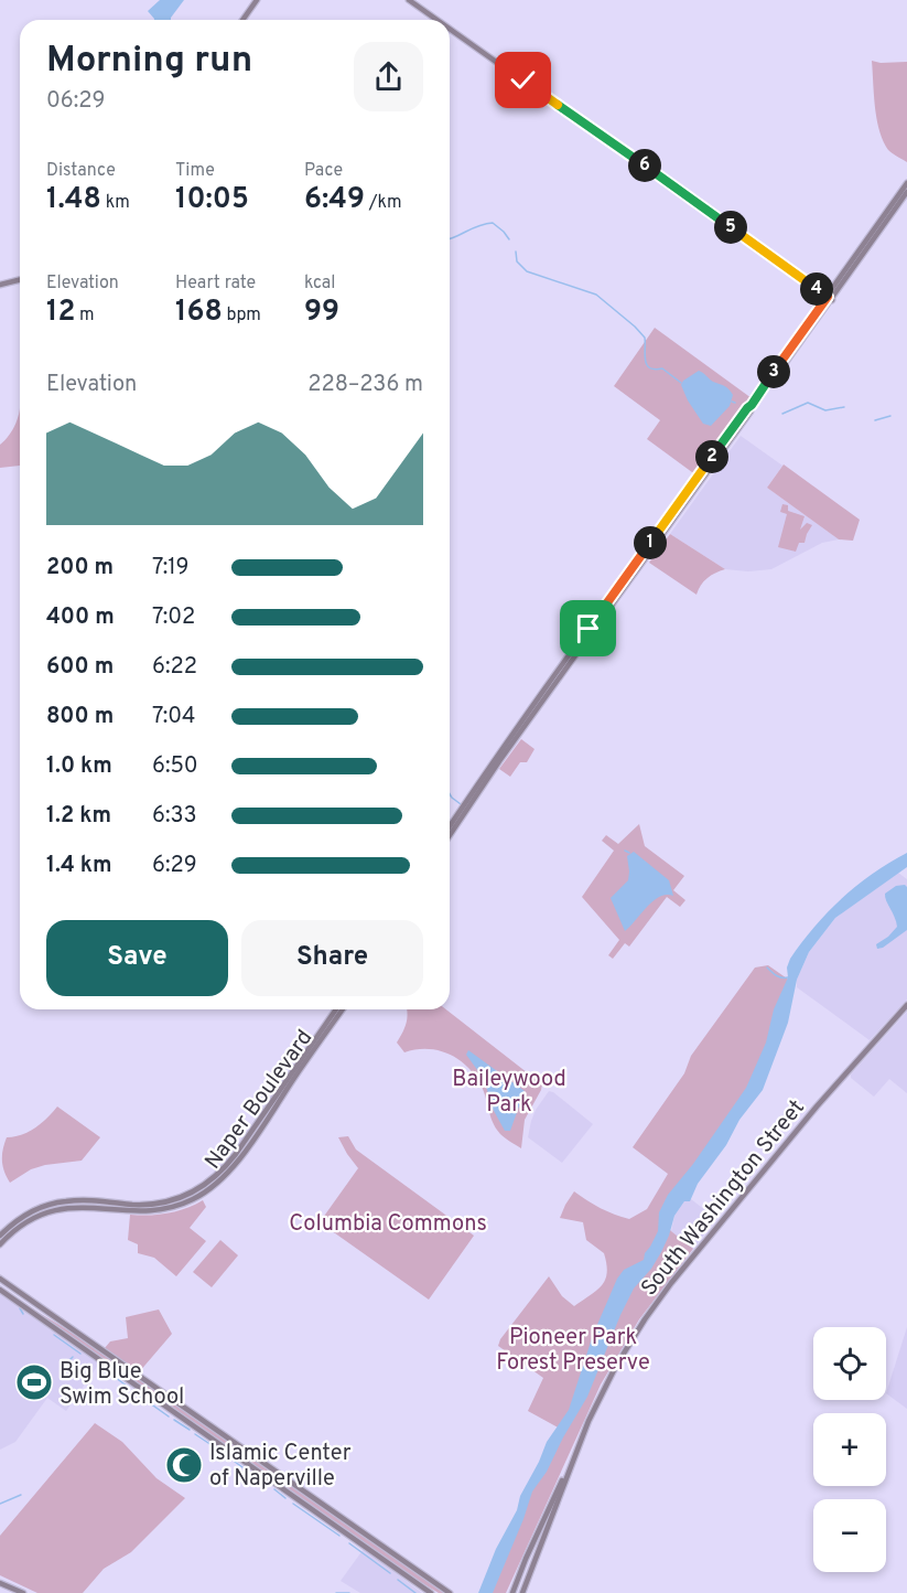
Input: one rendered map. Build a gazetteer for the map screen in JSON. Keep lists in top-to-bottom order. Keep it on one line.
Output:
{"streets":{"main road":["Naper Boulevard","South Washington Street"]},"parks":["Baileywood Park","Columbia Commons","Pioneer Park Forest Preserve"],"places":{"sports":["Big Blue Swim School"],"mosque":["Islamic Center of Naperville"]},"page":{"heading":["Morning run","06:29"],"stats":[["Distance","1.48 km"],["Time","10:05"],["Pace","6:49 /km"],["Elevation","12 m"],["Heart rate","168 bpm"],["kcal","99"]],"pins":["6","5","4","3","2","1"],"chart":["Elevation","228–236 m"],"list":[{"name":"200 m","note":"7:19"},{"name":"400 m","note":"7:02"},{"name":"600 m","note":"6:22"},{"name":"800 m","note":"7:04"},{"name":"1.0 km","note":"6:50"},{"name":"1.2 km","note":"6:33"},{"name":"1.4 km","note":"6:29"}],"buttons":["Save","Share"],"map_buttons":["+","−"]}}
